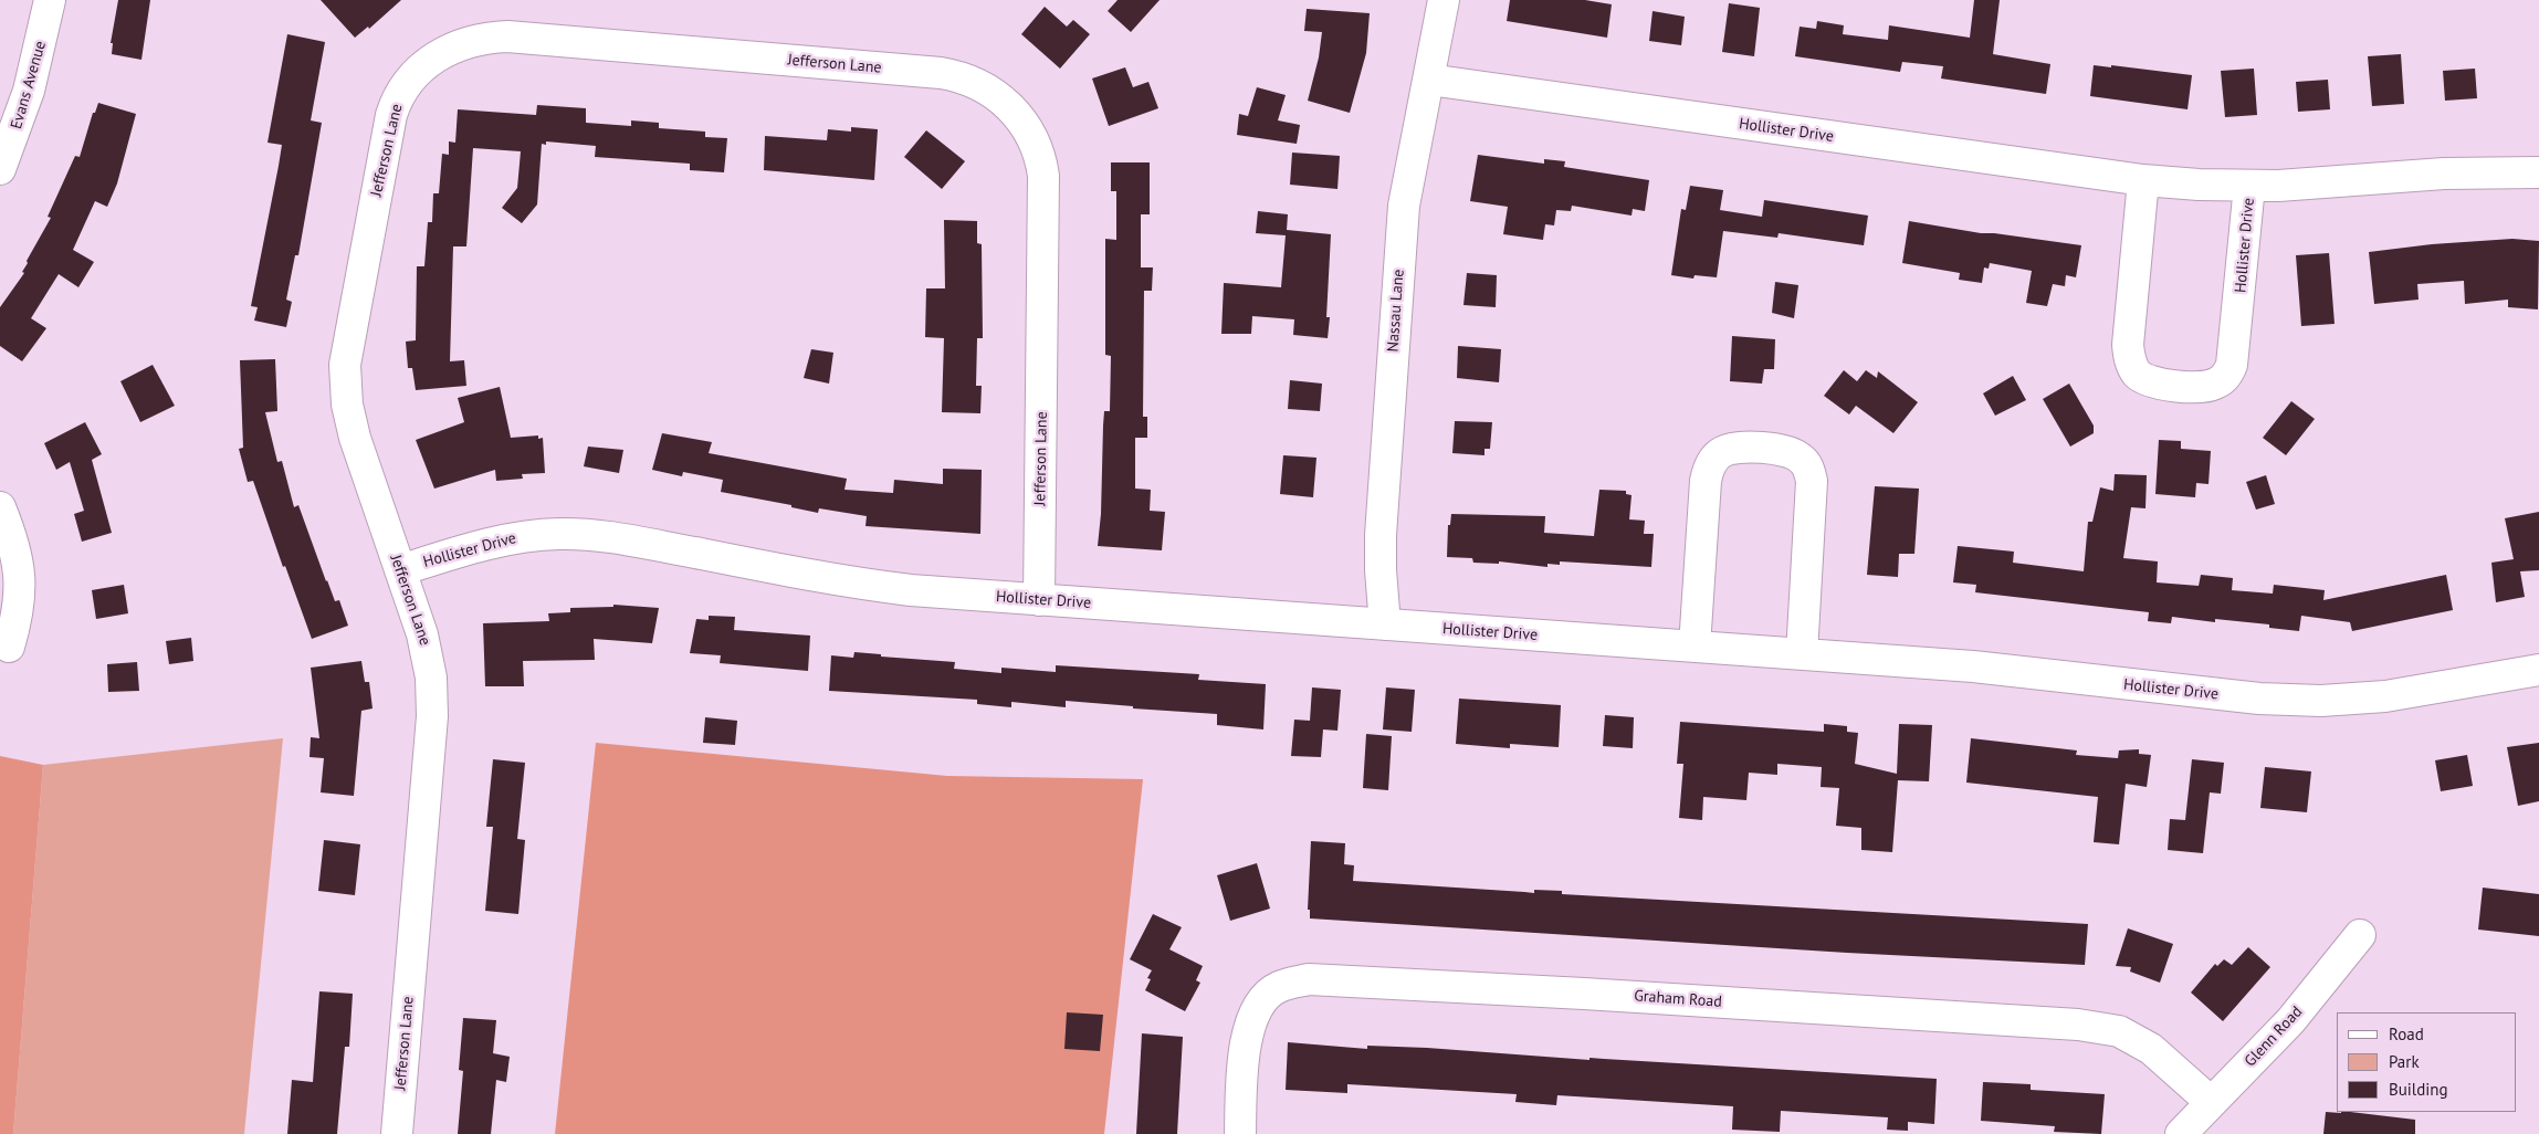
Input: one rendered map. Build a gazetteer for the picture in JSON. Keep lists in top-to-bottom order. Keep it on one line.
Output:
{"streets":{"street":["Jefferson Lane","Evans Avenue","Hollister Drive","Nassau Lane","Graham Road","Glenn Road"]},"crossings":[["Jefferson Lane","Hollister Drive"],["Hollister Drive","Nassau Lane"],["Graham Road","Glenn Road"]],"legend":["Road","Park","Building"]}
